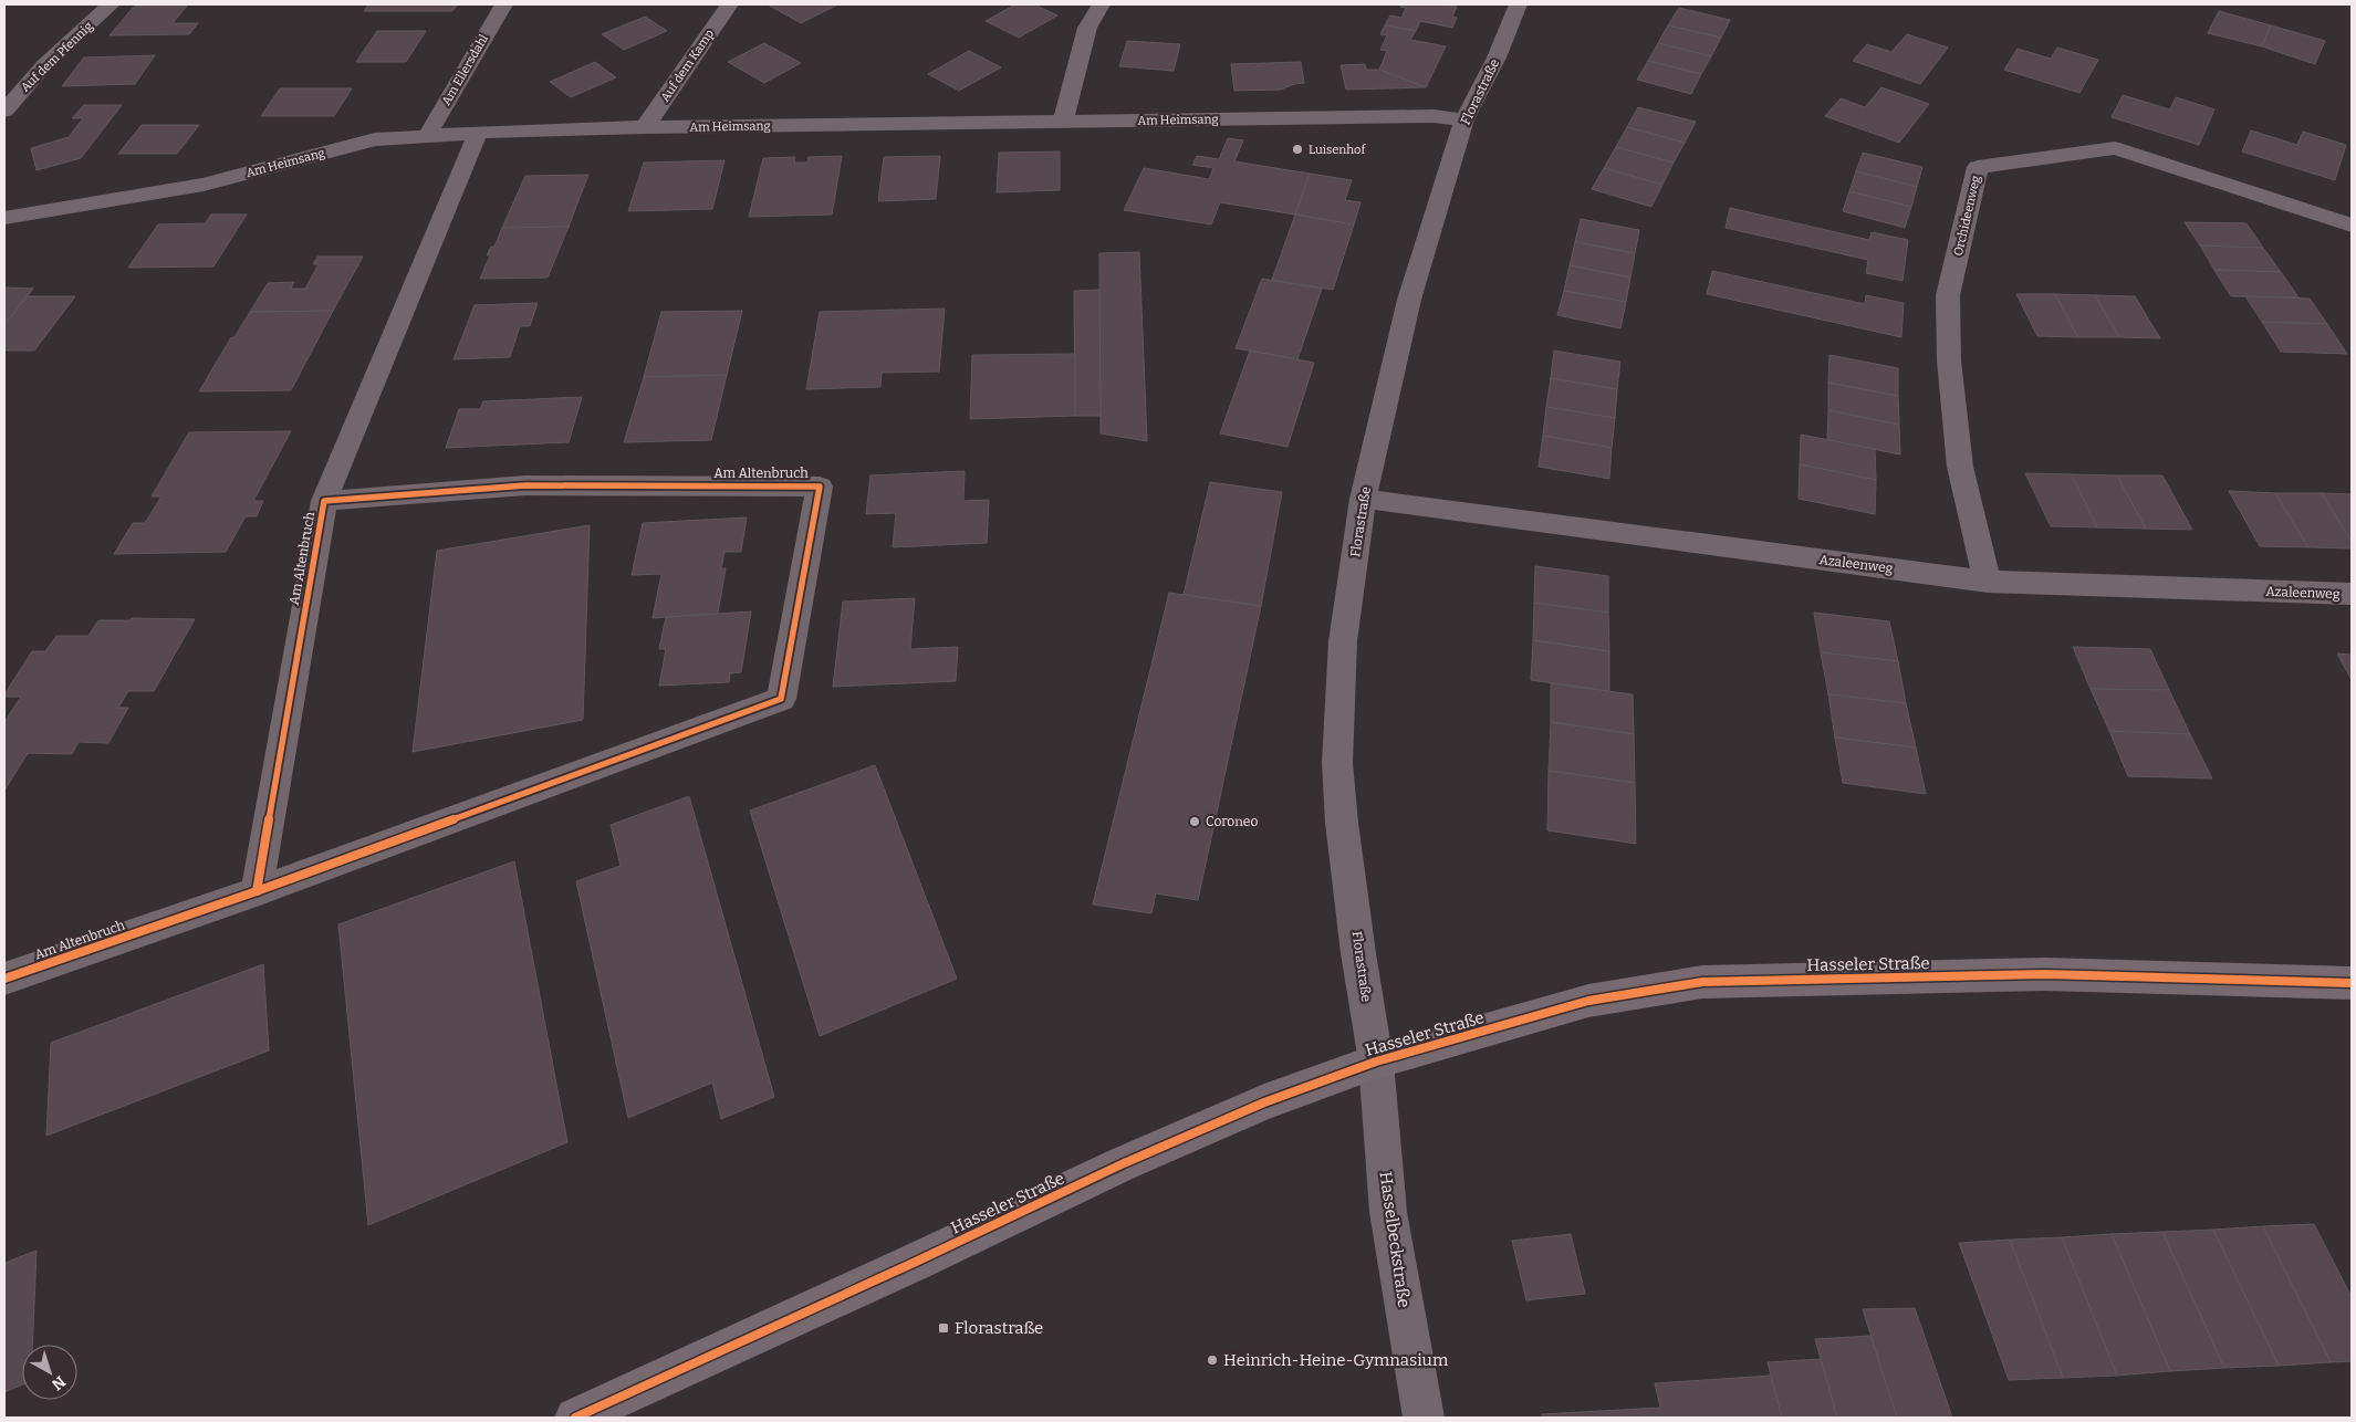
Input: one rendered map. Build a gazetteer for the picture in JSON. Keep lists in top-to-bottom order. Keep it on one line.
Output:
{"streets":{"main road":["Hasseler Straße"],"street":["Auf dem Pfennig","Auf dem Kamp","Am Ellersdahl","Florastraße","Am Heimsang","Orchideenweg","Am Altenbruch","Azaleenweg","Hasselbeckstraße"]},"crossings":[["Auf dem Kamp","Am Heimsang"],["Am Ellersdahl","Am Heimsang"],["Florastraße","Am Heimsang"],["Florastraße","Azaleenweg"],["Florastraße","Hasseler Straße"],["Florastraße","Hasselbeckstraße"],["Am Heimsang","Am Altenbruch"],["Orchideenweg","Azaleenweg"],["Hasseler Straße","Hasselbeckstraße"]],"places":{"other":["Luisenhof","Coroneo","Heinrich-Heine-Gymnasium"],"transit":["Florastraße"]},"north":"bottom right"}
